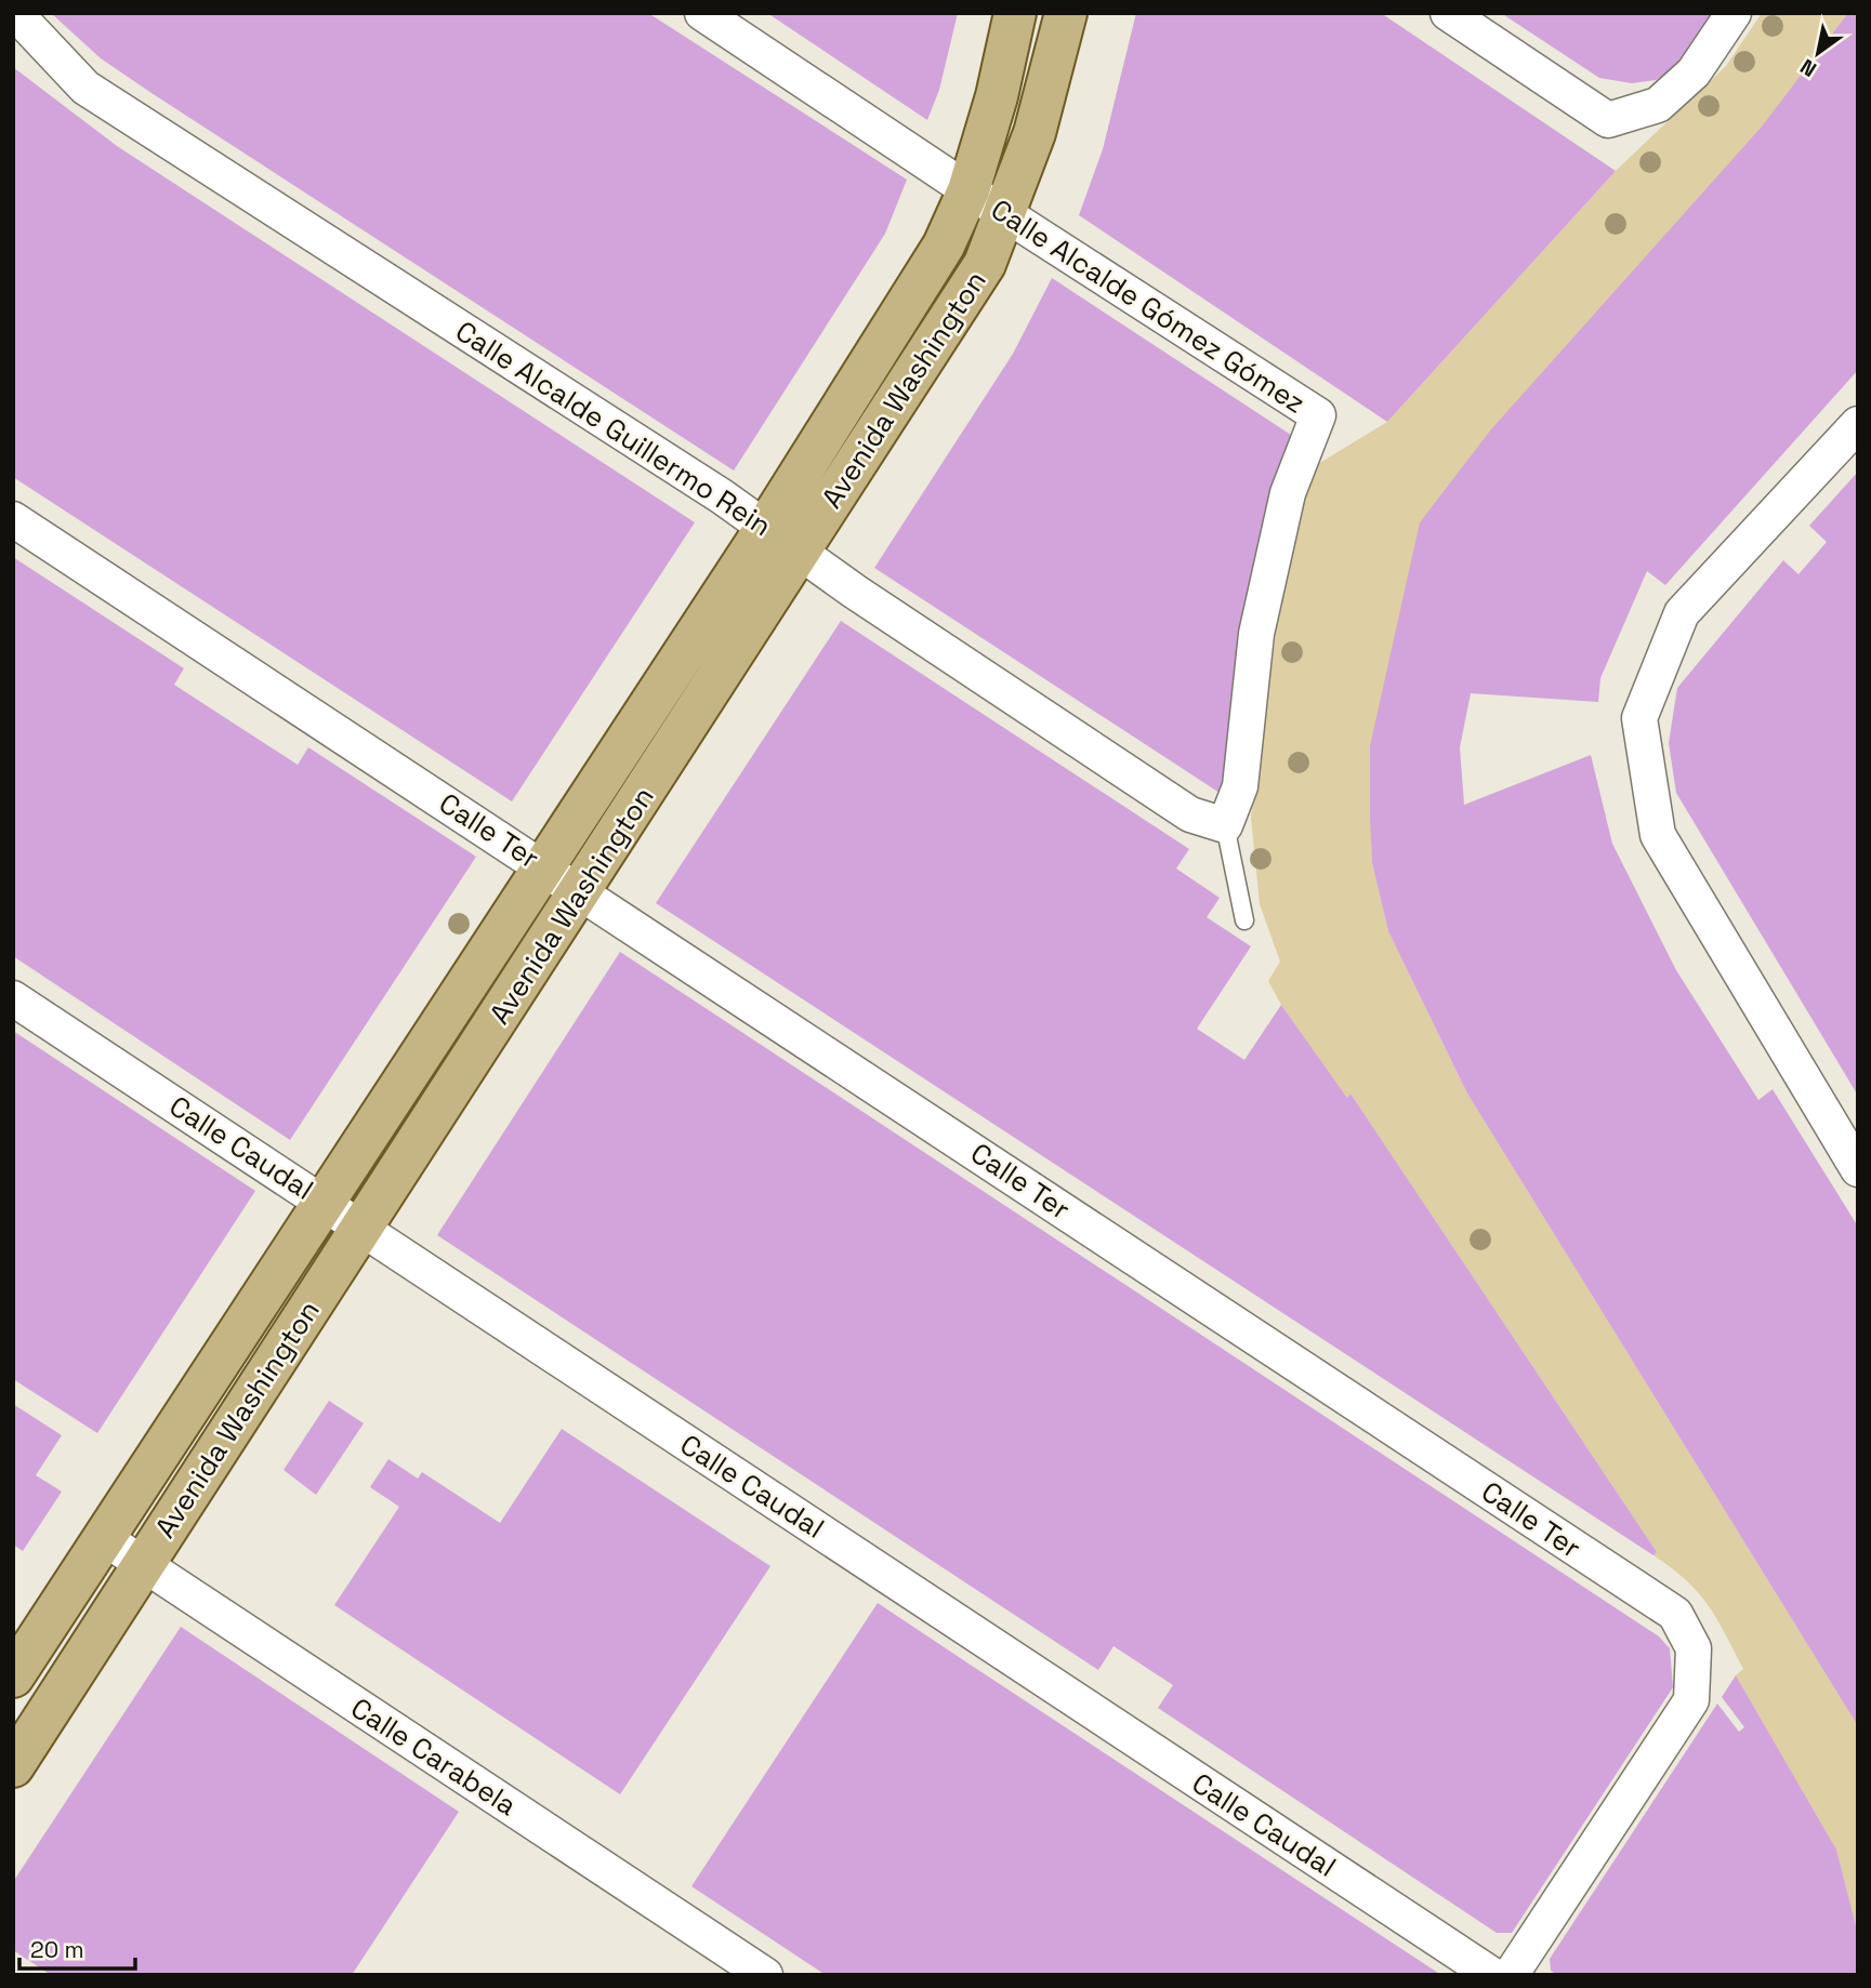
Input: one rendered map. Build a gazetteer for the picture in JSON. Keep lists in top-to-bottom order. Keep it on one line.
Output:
{"streets":{"main road":["Avenida Washington"],"street":["Calle Alcalde Gómez Gómez","Calle Alcalde Guillermo Rein","Calle Ter","Calle Caudal","Calle Carabela"]},"crossings":[["Calle Alcalde Gómez Gómez","Avenida Washington"],["Calle Alcalde Gómez Gómez","Calle Alcalde Guillermo Rein"],["Avenida Washington","Calle Alcalde Guillermo Rein"],["Avenida Washington","Calle Ter"],["Avenida Washington","Calle Caudal"],["Avenida Washington","Calle Carabela"]],"scale_bar":"20 m","north":"bottom left"}
